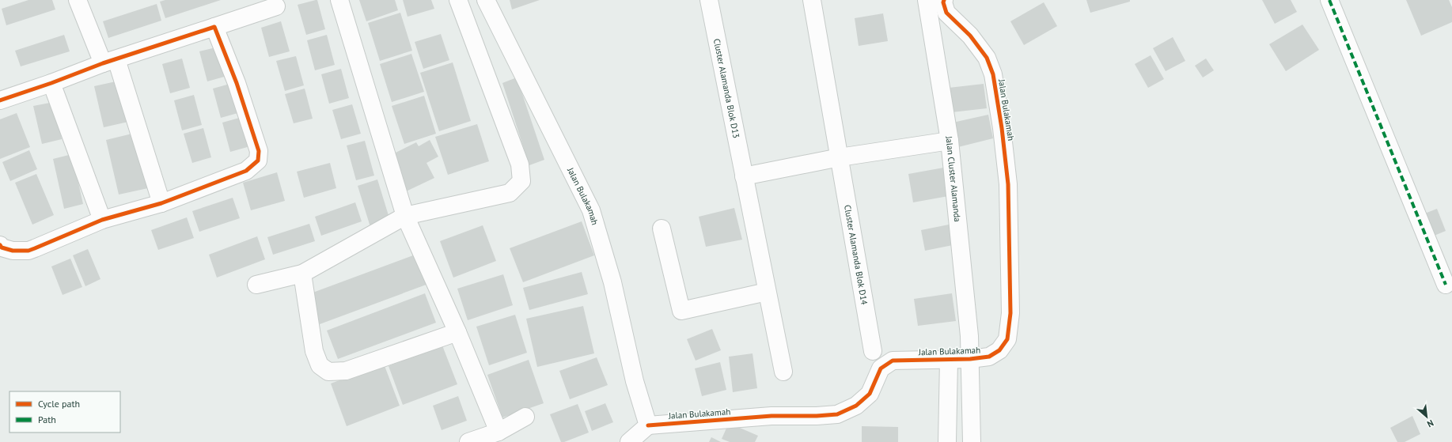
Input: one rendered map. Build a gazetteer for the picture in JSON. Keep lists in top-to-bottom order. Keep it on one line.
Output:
{"streets":{"street":["Cluster Alamanda Blok D13","Jalan Bulakamah","Jalan Cluster Alamanda","Cluster Alamanda Blok D14"]},"crossings":[["Jalan Bulakamah","Jalan Cluster Alamanda"]],"legend":["Cycle path","Path"],"north":"bottom right"}
